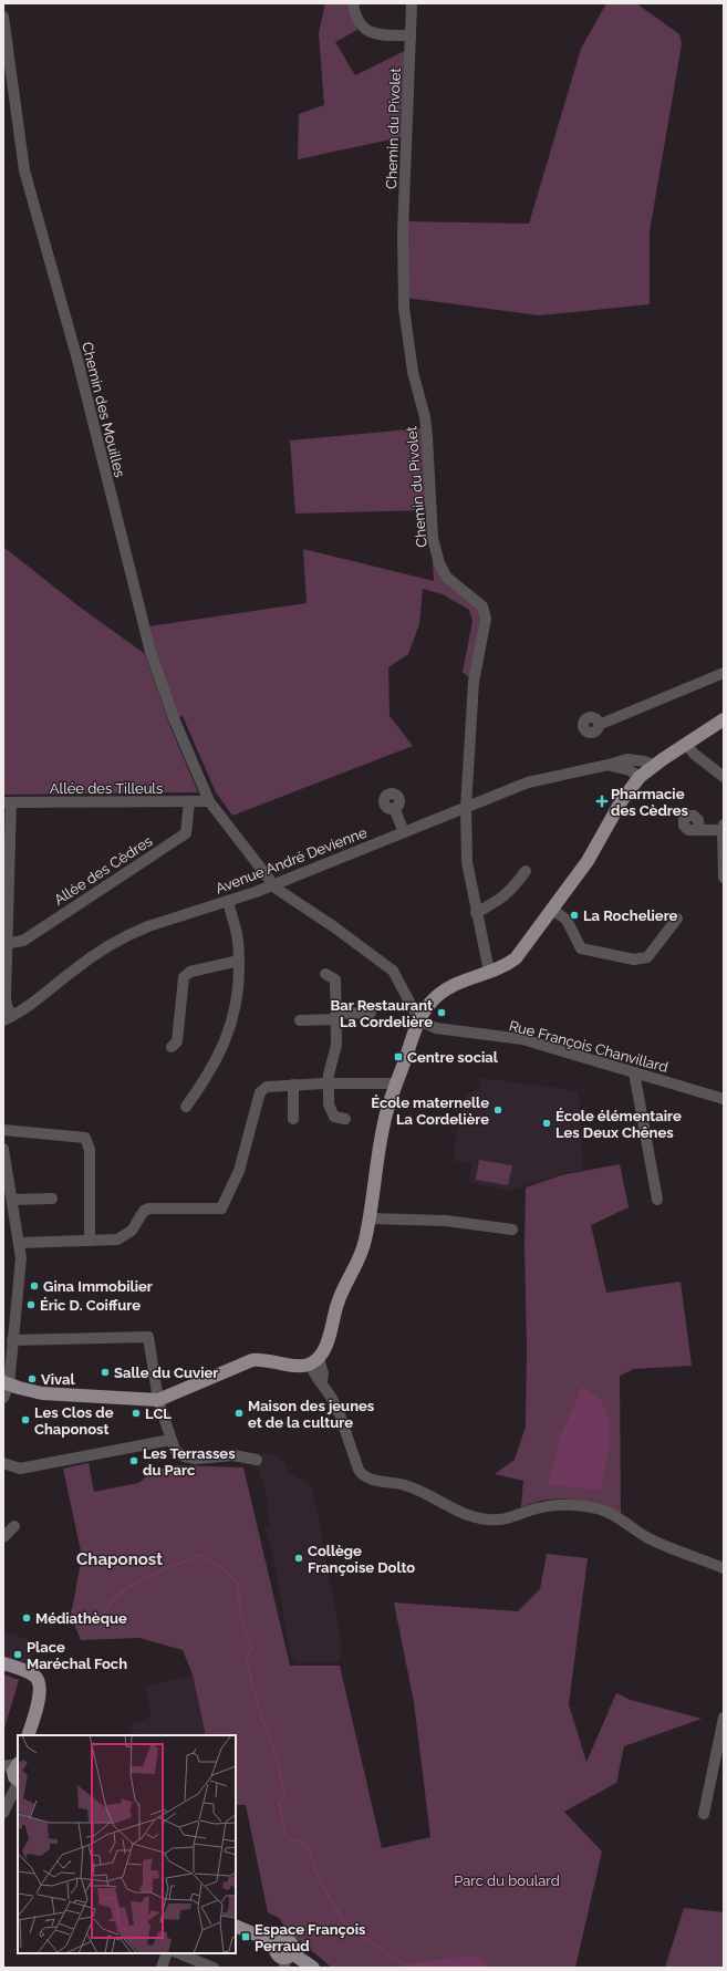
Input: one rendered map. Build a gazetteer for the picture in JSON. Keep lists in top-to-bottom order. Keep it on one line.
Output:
{"streets":{"street":["Chemin du Pivolet","Chemin des Mouilles","Allée des Tilleuls","Avenue André Devienne","Allée des Cèdres","Rue François Chanvillard"]},"crossings":[["Chemin du Pivolet","Avenue André Devienne"],["Chemin des Mouilles","Allée des Tilleuls"],["Chemin des Mouilles","Avenue André Devienne"],["Chemin des Mouilles","Rue François Chanvillard"],["Allée des Tilleuls","Allée des Cèdres"]],"districts":["Chaponost"],"parks":["Parc du boulard"],"places":{"health":["Pharmacie des Cèdres"],"other":["La Rocheliere","Bar Restaurant La Cordelière","École maternelle La Cordelière","École élémentaire Les Deux Chênes","Gina Immobilier","Éric D. Coiffure","Salle du Cuvier","Vival","LCL","Maison des jeunes et de la culture","Les Clos de Chaponost","Les Terrasses du Parc","Collège Françoise Dolto","Médiathèque","Place Maréchal Foch"],"transit":["Centre social","Espace François Perraud"]}}
